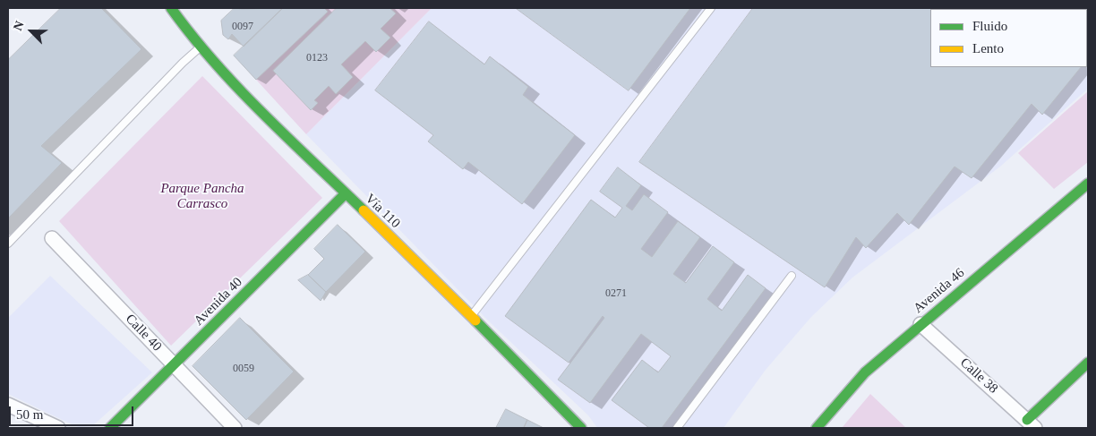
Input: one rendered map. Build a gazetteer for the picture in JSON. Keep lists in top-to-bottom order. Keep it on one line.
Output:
{"streets":{"street":["Vía 110","Avenida 46","Avenida 40","Calle 40","Calle 38"]},"crossings":[["Vía 110","Avenida 40"],["Avenida 46","Calle 38"],["Avenida 40","Calle 40"]],"parks":["Parque Pancha Carrasco"],"house_numbers":["0097","0123","0271","0059"],"legend":["Fluido","Lento"],"scale_bar":"50 m","north":"top left"}
